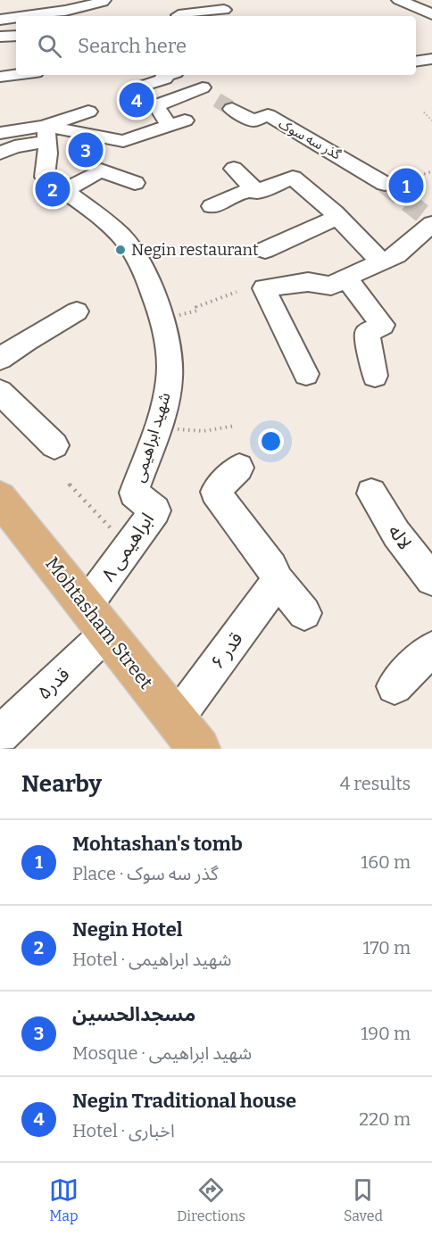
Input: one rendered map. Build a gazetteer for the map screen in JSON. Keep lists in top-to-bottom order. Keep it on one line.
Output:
{"streets":{"main road":["Mohtasham Street"],"street":["گذر سه سوک","شهید ابراهیمی","لاله","ابراهیمی ۸","قدر ۶","قدر۵"]},"crossings":[["شهید ابراهیمی","ابراهیمی ۸"],["ابراهیمی ۸","Mohtasham Street"],["ابراهیمی ۸","قدر۵"],["Mohtasham Street","قدر ۶"],["Mohtasham Street","قدر۵"]],"places":["Negin restaurant"],"page":{"search":"Search here","pins":["4","3","1","2"],"heading":["Nearby","4 results"],"list":[{"mark":"1","name":"Mohtashan's tomb","note":"Place · گذر سه سوک","value":"160 m"},{"mark":"2","name":"Negin Hotel","note":"Hotel · شهید ابراهیمی","value":"170 m"},{"mark":"3","name":"مسجدالحسین","note":"Mosque · شهید ابراهیمی","value":"190 m"},{"mark":"4","name":"Negin Traditional house","note":"Hotel · اخباری","value":"220 m"}],"nav":["Map","Directions","Saved"]}}
